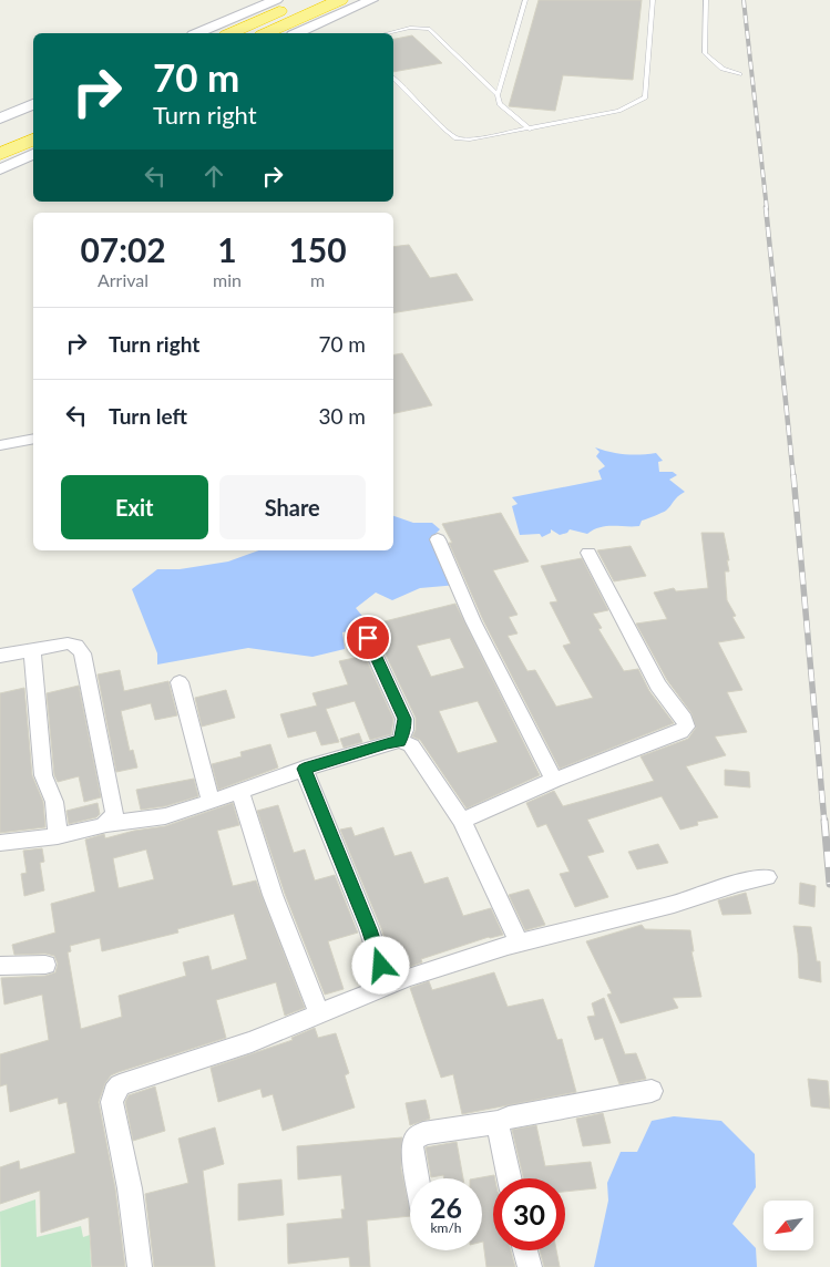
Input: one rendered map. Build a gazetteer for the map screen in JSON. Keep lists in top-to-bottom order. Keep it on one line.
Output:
{"north":"bottom left","page":{"turn":["70 m","Turn right"],"eta":["07:02","Arrival","1","min","150","m"],"list":[{"name":"Turn right","value":"70 m"},{"name":"Turn left","value":"30 m"}],"buttons":["Exit","Share"],"speed":"26 km/h","limit":"30"}}
